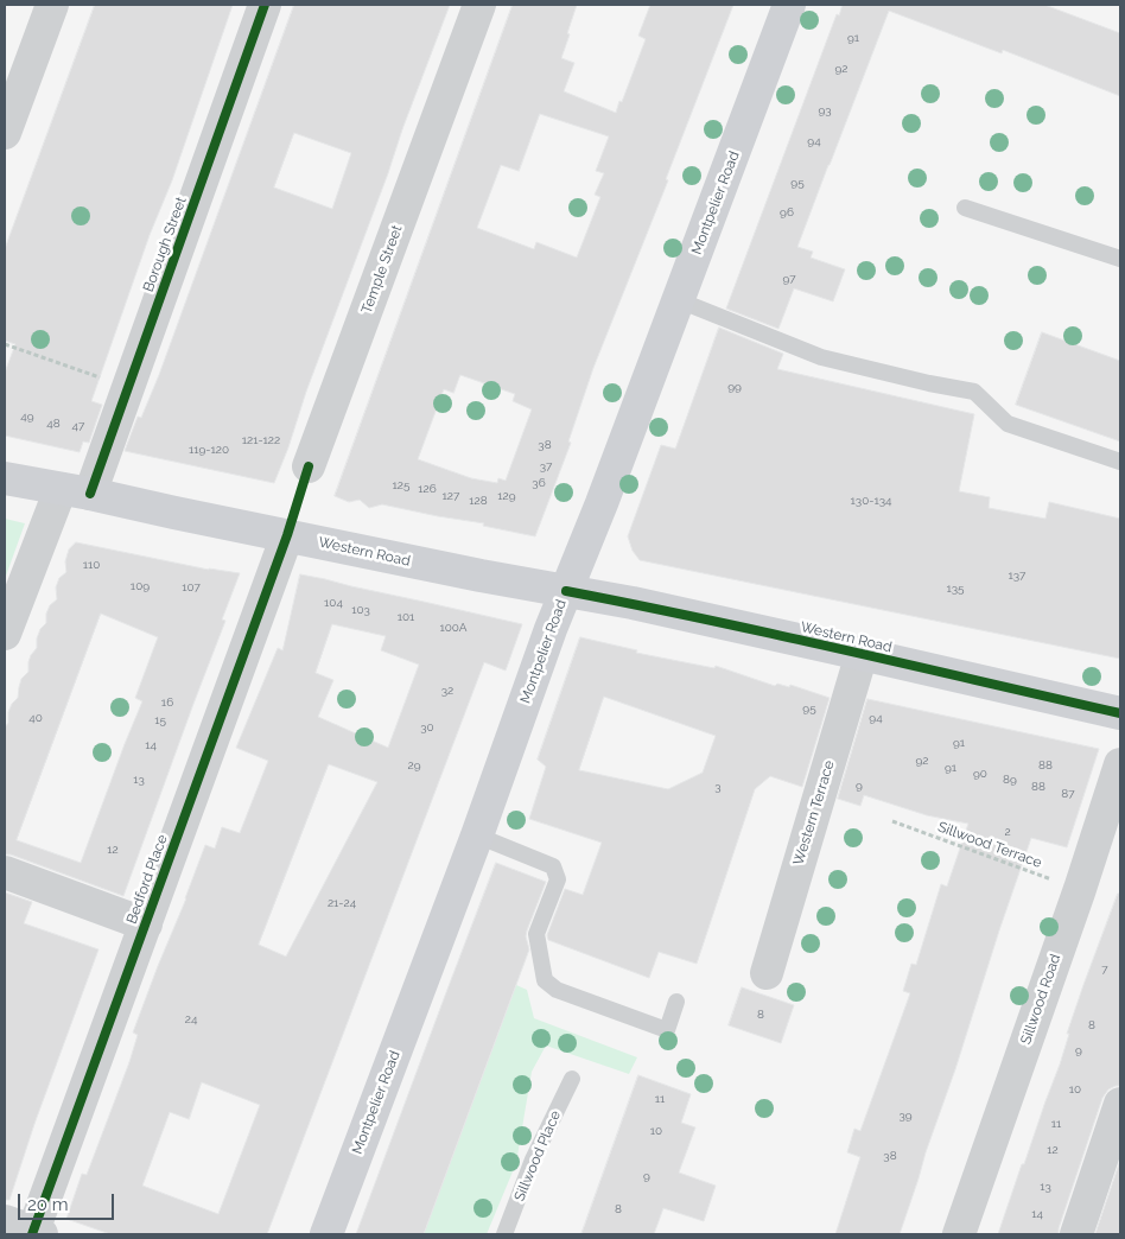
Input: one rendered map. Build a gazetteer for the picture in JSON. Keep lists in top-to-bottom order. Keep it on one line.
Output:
{"streets":{"main road":["Montpelier Road","Western Road"],"street":["Borough Street","Temple Street","Western Terrace","Bedford Place","Sillwood Road"],"lane":["Sillwood Place"],"path":["Sillwood Terrace"]},"crossings":[["Montpelier Road","Western Road"],["Borough Street","Western Road"],["Western Road","Western Terrace"],["Western Road","Bedford Place"],["Sillwood Terrace","Sillwood Road"]],"house_numbers":["91","92","93","94","95","96","97","99","49","48","47","121-122","38","119-120","37","36","125","126","127","129","128","130-134","110","137","109","107","135","104","103","101","100A","32","16","95","40","94","15","30","91","14","92","29","88","91","90","13","89","9","3","88","87","2","12","21-24","7","8","24","8","9","10","11","39","11","10","12","38","9","13","8","14"],"scale_bar":"20 m"}
